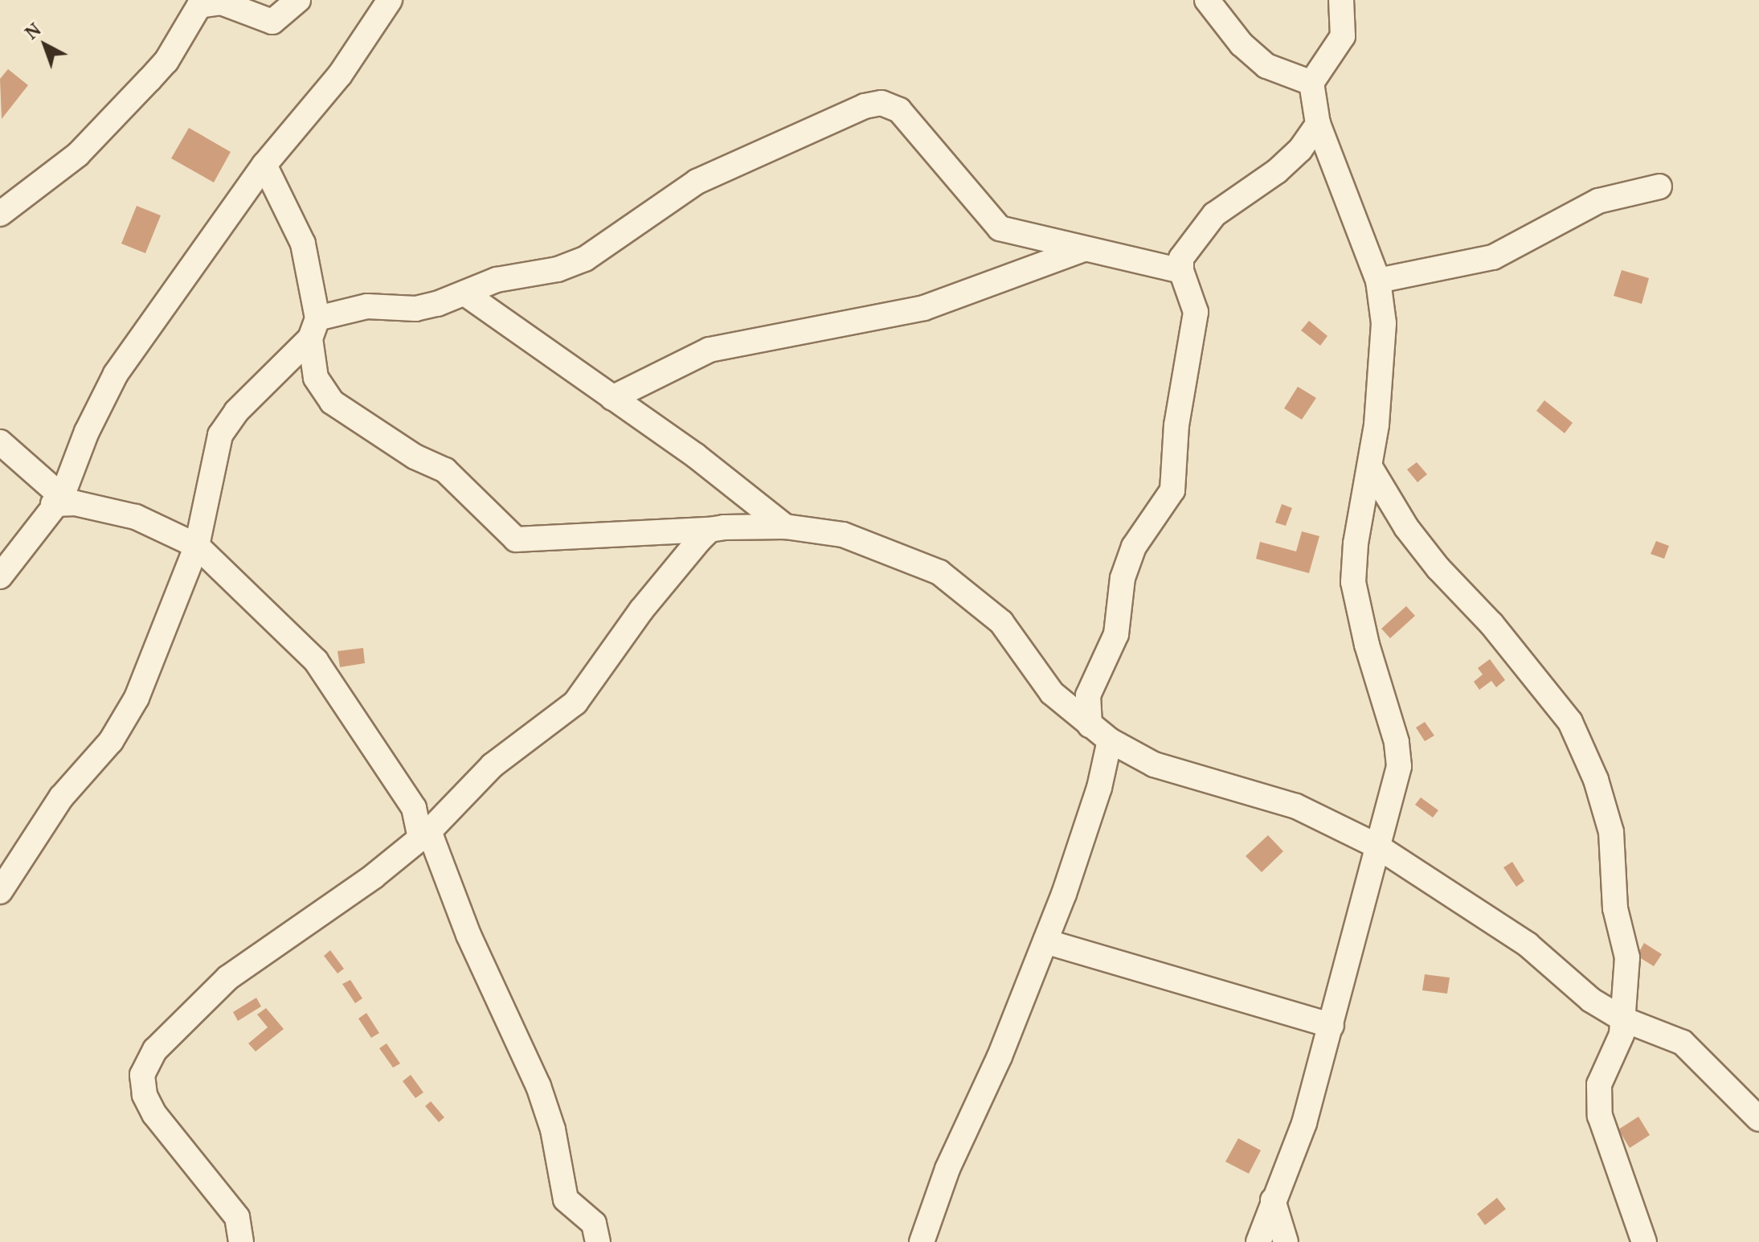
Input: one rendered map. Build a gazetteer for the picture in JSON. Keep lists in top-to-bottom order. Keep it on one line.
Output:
{"north":"top left"}
